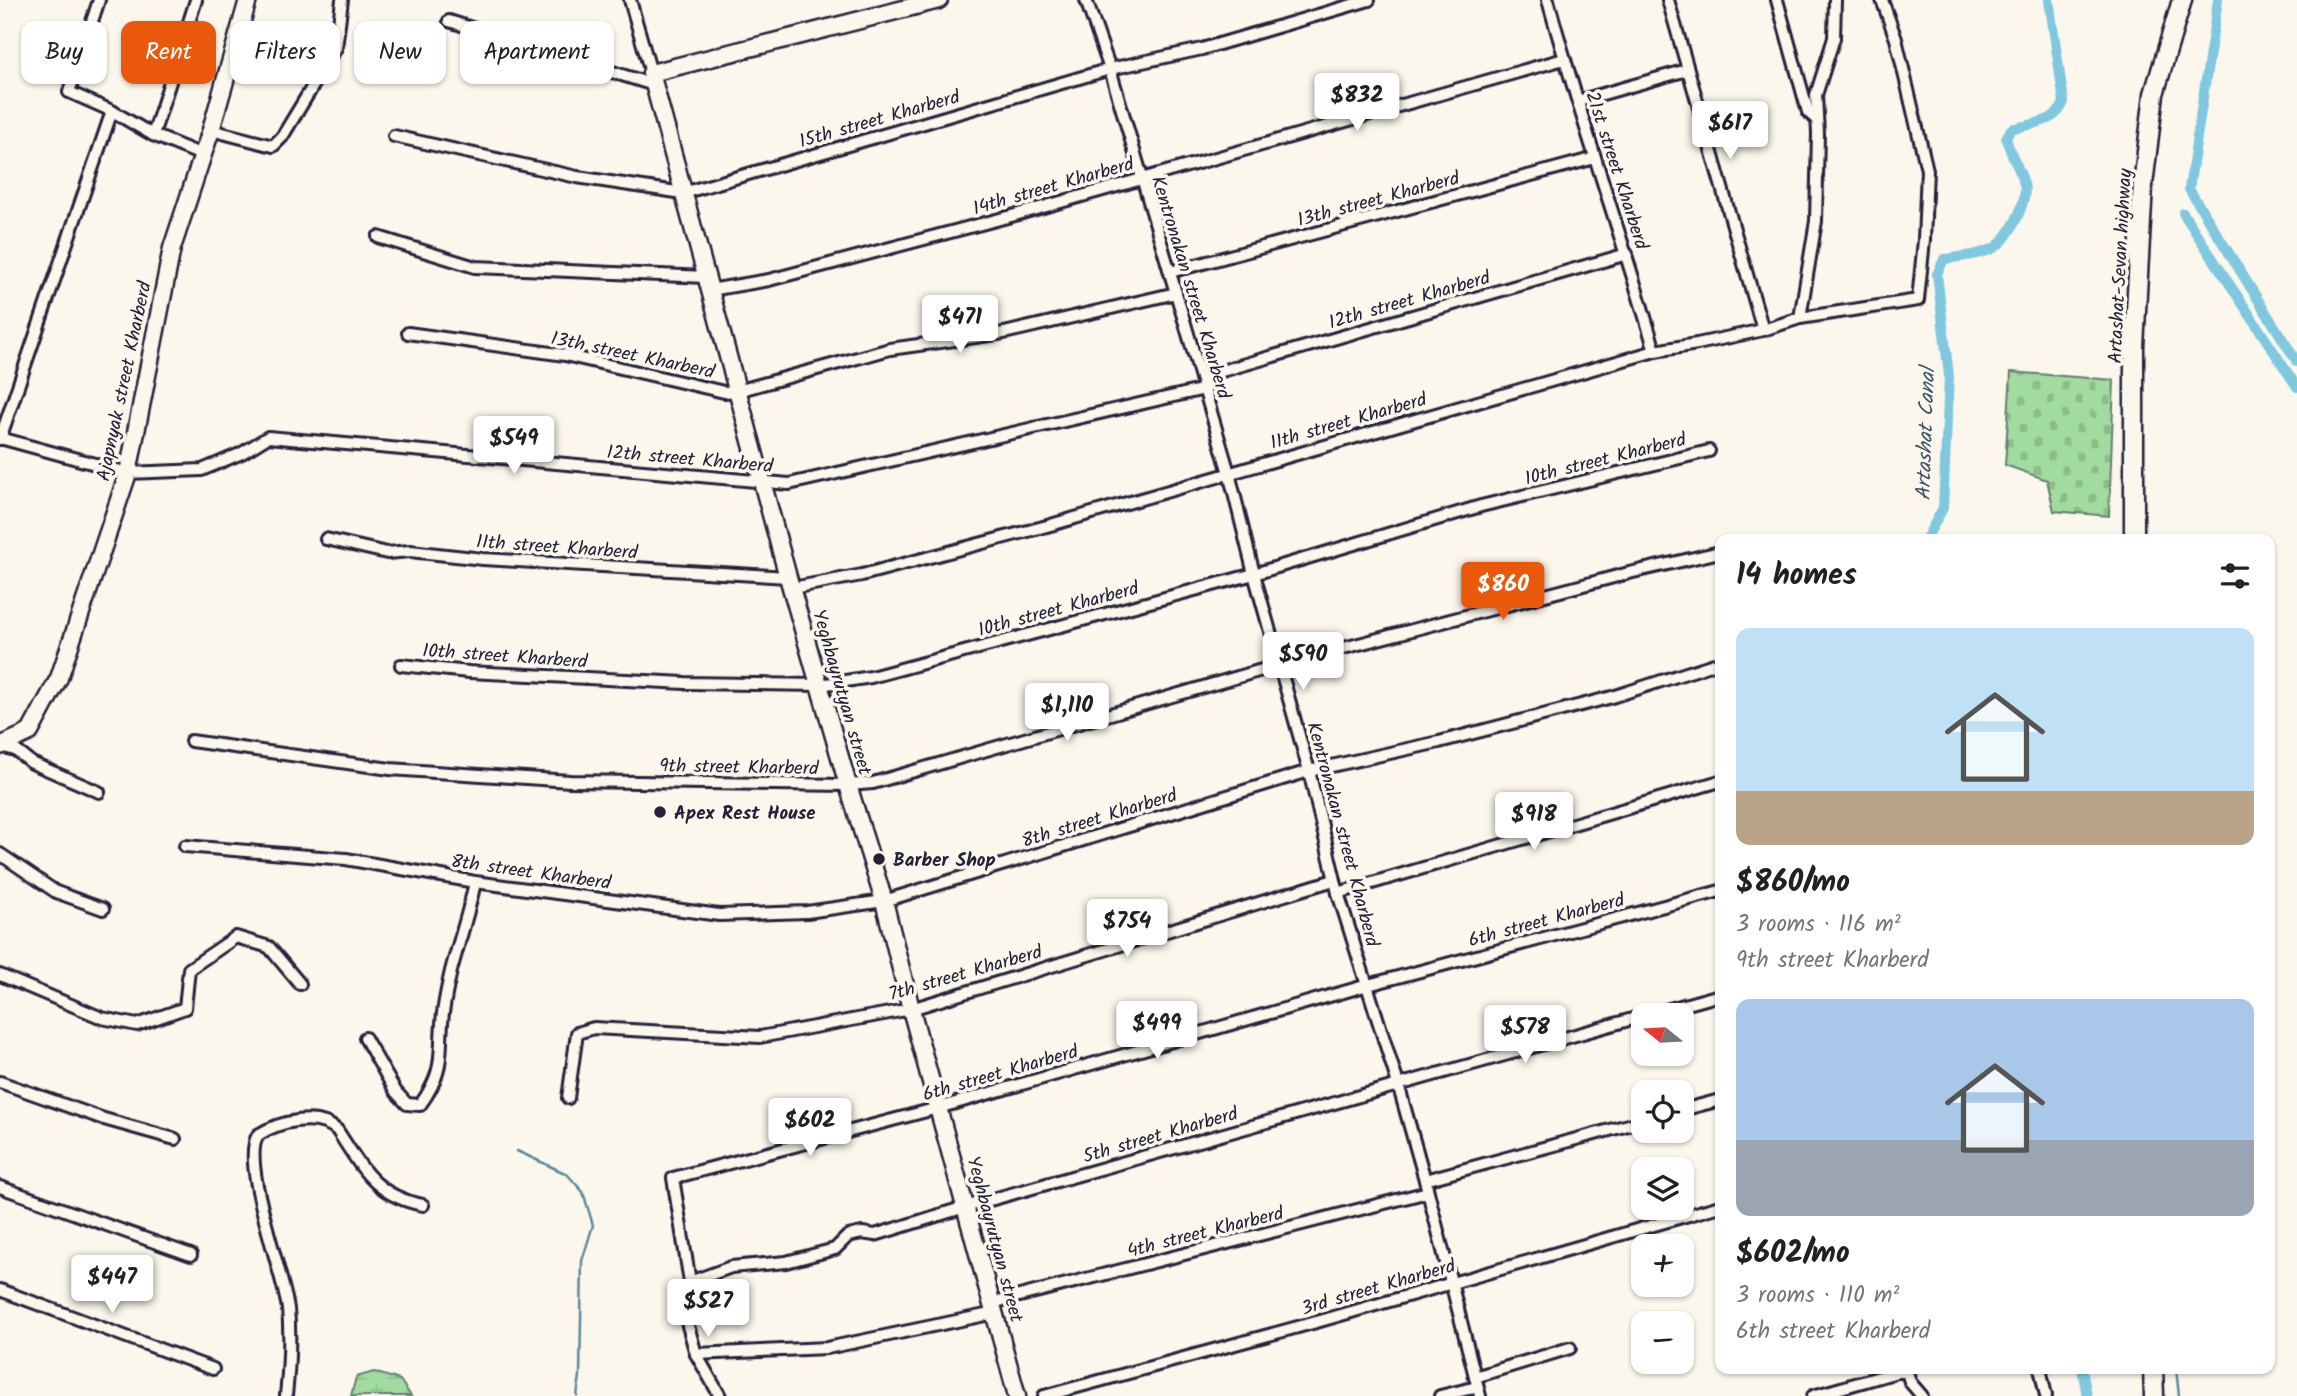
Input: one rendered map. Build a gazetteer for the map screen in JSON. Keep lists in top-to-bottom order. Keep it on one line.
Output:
{"streets":{"main road":["Artashat-Sevan highway"],"street":["15th street Kharberd","21st street Kharberd","14th street Kharberd","13th street Kharberd","Kentronakan street Kharberd","12th street Kharberd","Ajapnyak street Kharberd","11th street Kharberd","10th street Kharberd","Yeghbayrutyan street","9th street Kharberd","8th street Kharberd","6th street Kharberd","7th street Kharberd","5th street Kharberd","4th street Kharberd","3rd street Kharberd"]},"crossings":[["15th street Kharberd","Kentronakan street Kharberd"],["15th street Kharberd","Yeghbayrutyan street"],["21st street Kharberd","14th street Kharberd"],["21st street Kharberd","13th street Kharberd"],["21st street Kharberd","12th street Kharberd"],["21st street Kharberd","11th street Kharberd"],["14th street Kharberd","Kentronakan street Kharberd"],["14th street Kharberd","Yeghbayrutyan street"],["13th street Kharberd","Kentronakan street Kharberd"],["13th street Kharberd","Yeghbayrutyan street"],["Kentronakan street Kharberd","12th street Kharberd"],["Kentronakan street Kharberd","11th street Kharberd"],["Kentronakan street Kharberd","10th street Kharberd"],["Kentronakan street Kharberd","9th street Kharberd"],["Kentronakan street Kharberd","8th street Kharberd"],["Kentronakan street Kharberd","6th street Kharberd"],["Kentronakan street Kharberd","7th street Kharberd"],["Kentronakan street Kharberd","5th street Kharberd"],["Kentronakan street Kharberd","4th street Kharberd"],["Kentronakan street Kharberd","3rd street Kharberd"],["12th street Kharberd","Ajapnyak street Kharberd"],["12th street Kharberd","Yeghbayrutyan street"],["11th street Kharberd","Yeghbayrutyan street"],["10th street Kharberd","Yeghbayrutyan street"],["Yeghbayrutyan street","9th street Kharberd"],["Yeghbayrutyan street","8th street Kharberd"],["Yeghbayrutyan street","6th street Kharberd"],["Yeghbayrutyan street","7th street Kharberd"],["Yeghbayrutyan street","5th street Kharberd"],["Yeghbayrutyan street","4th street Kharberd"],["6th street Kharberd","5th street Kharberd"]],"water":["Artashat Canal"],"places":["Apex Rest House","Barber Shop"],"north":"left","page":{"chip":["Buy","Rent","Filters","New","Apartment"],"price":["$832","$617","$471","$549","$860","$590","$1,110","$918","$754","$499","$578","$602","$447","$527"],"heading":"14 homes","list":[{"name":"$860/mo","note":"3 rooms · 116 m² · 9th street Kharberd"},{"name":"$602/mo","note":"3 rooms · 110 m² · 6th street Kharberd"}],"map_buttons":["+","−"]}}
